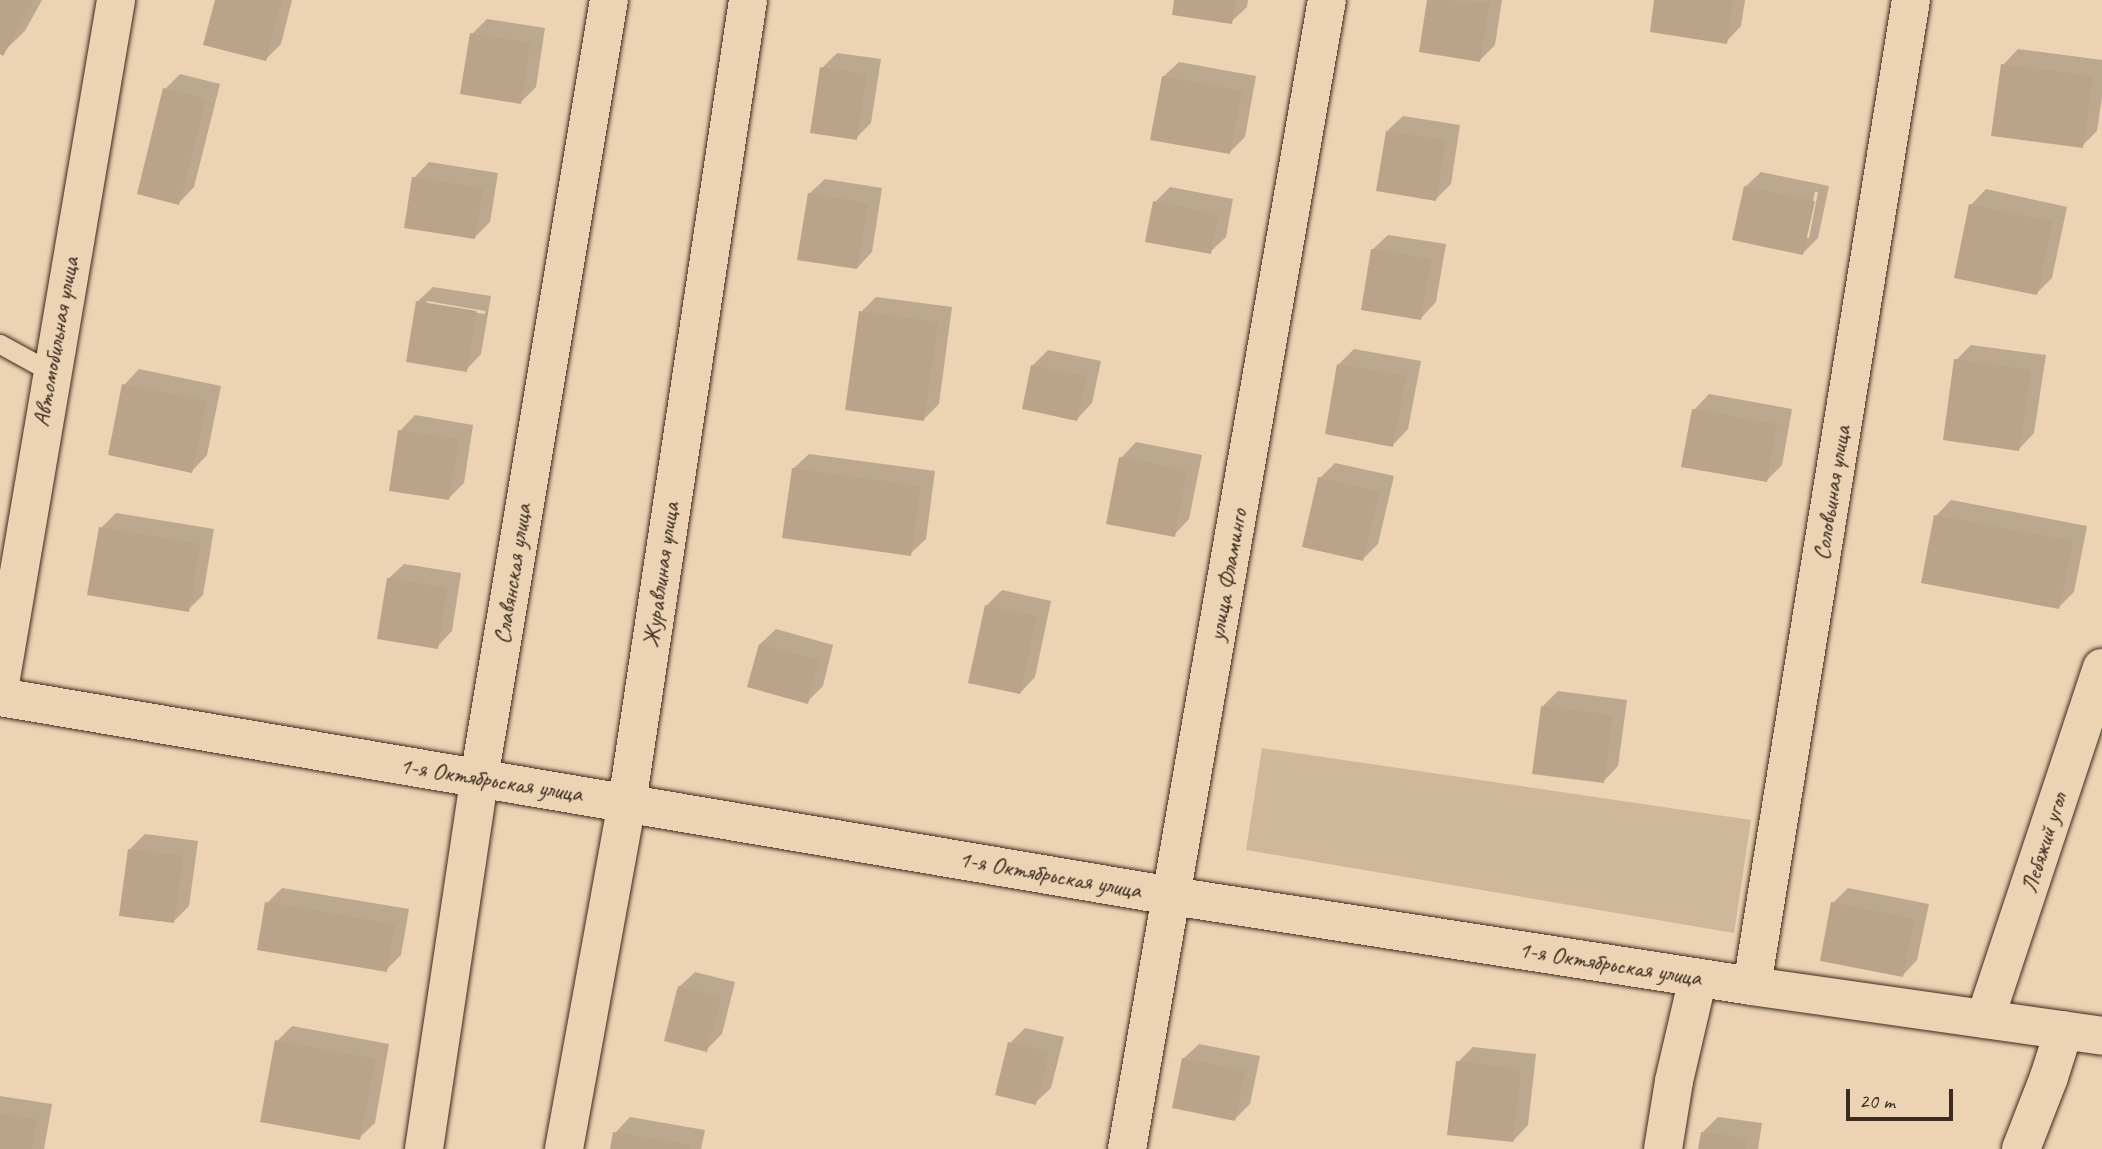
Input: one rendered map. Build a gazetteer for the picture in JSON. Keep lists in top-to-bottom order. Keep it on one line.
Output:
{"streets":{"street":["Автомобильная улица","Соловьиная улица","Славянская улица","Журавлиная улица","улица Фламинго","1-я Октябрьская улица","Лебяжий угол"]},"crossings":[["Соловьиная улица","1-я Октябрьская улица"],["Славянская улица","1-я Октябрьская улица"],["Журавлиная улица","1-я Октябрьская улица"],["улица Фламинго","1-я Октябрьская улица"],["1-я Октябрьская улица","Лебяжий угол"]],"scale_bar":"20 m"}
